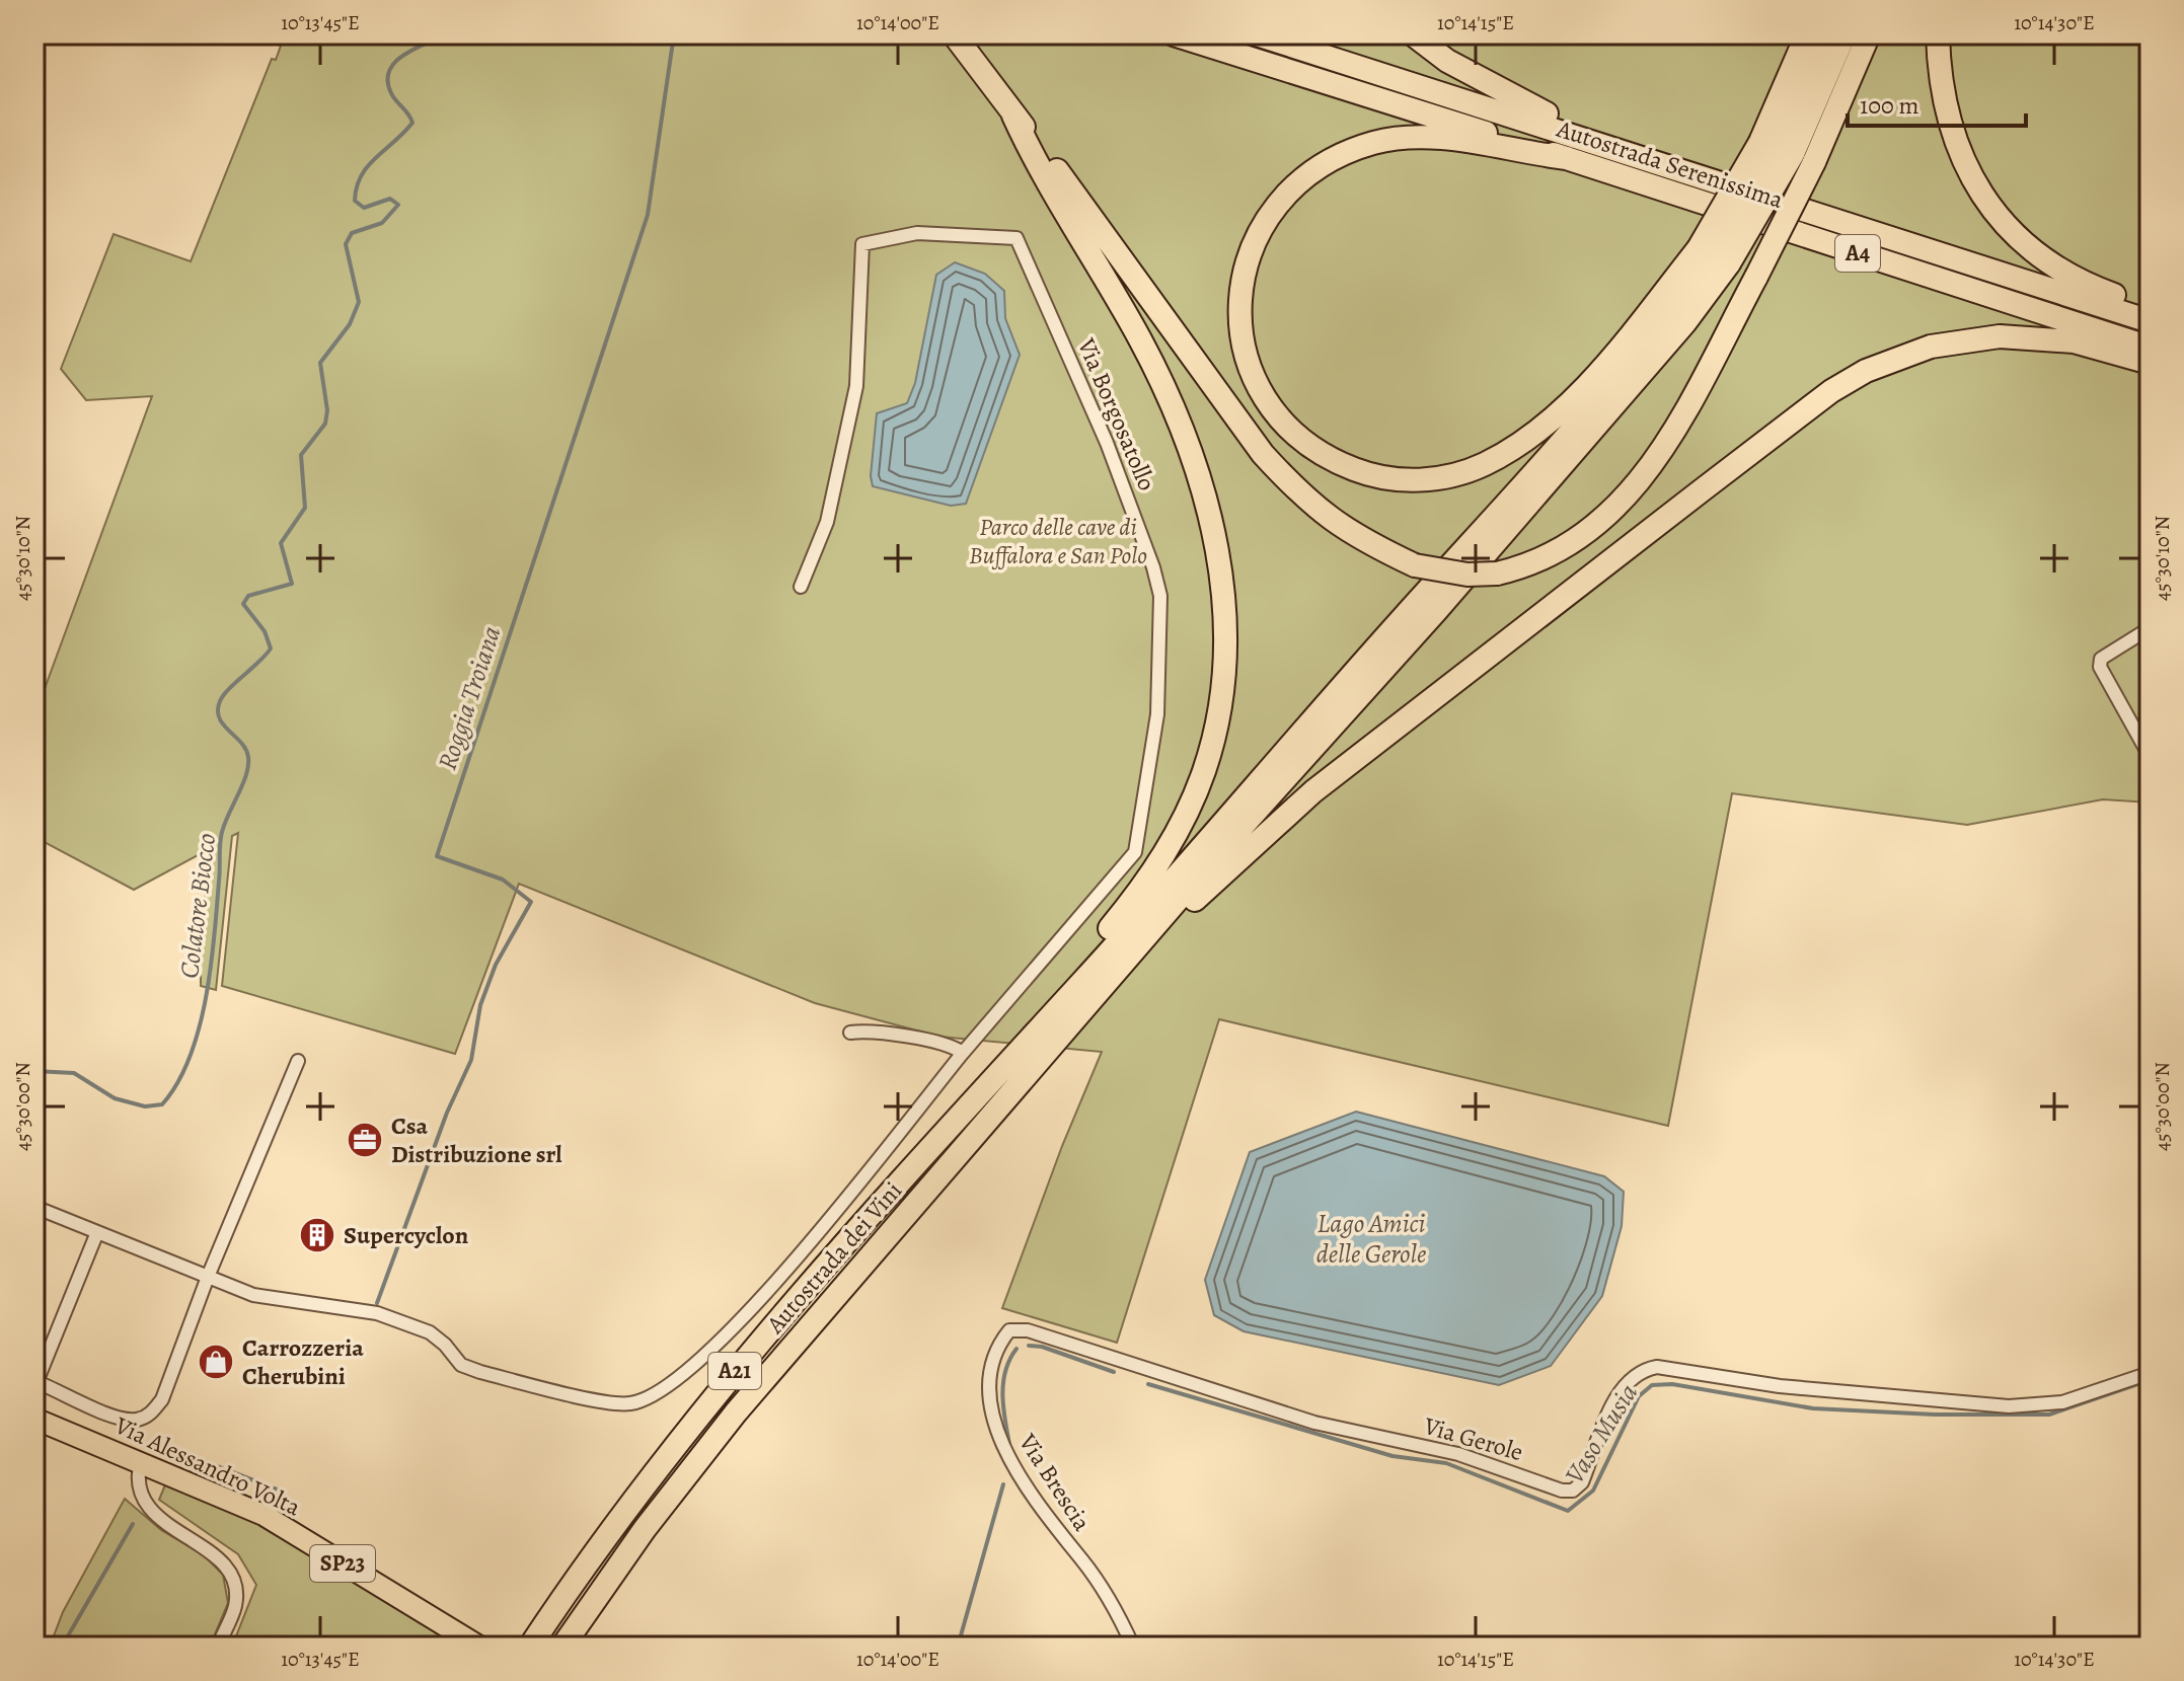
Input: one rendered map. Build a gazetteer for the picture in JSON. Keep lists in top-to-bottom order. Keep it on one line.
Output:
{"streets":{"highway":["Autostrada Serenissima","A4","Autostrada dei Vini","A21"],"main road":["Via Alessandro Volta","SP23"],"street":["Via Borgosatollo","Via Gerole","Via Brescia"]},"crossings":[["Via Gerole","Via Brescia"]],"water":["Roggia Troiana","Colatore Biocco","Lago Amici delle Gerole","Vaso Musia"],"parks":["Parco delle cave di Buffalora e San Polo"],"places":{"office":["Csa Distribuzione srl"],"building":["Supercyclon"],"shop":["Carrozzeria Cherubini"]},"scale_bar":"100 m","coordinates":["10°13'45\"E","10°14'00\"E","10°14'15\"E","10°14'30\"E","45°30'10\"N","45°30'00\"N"]}
